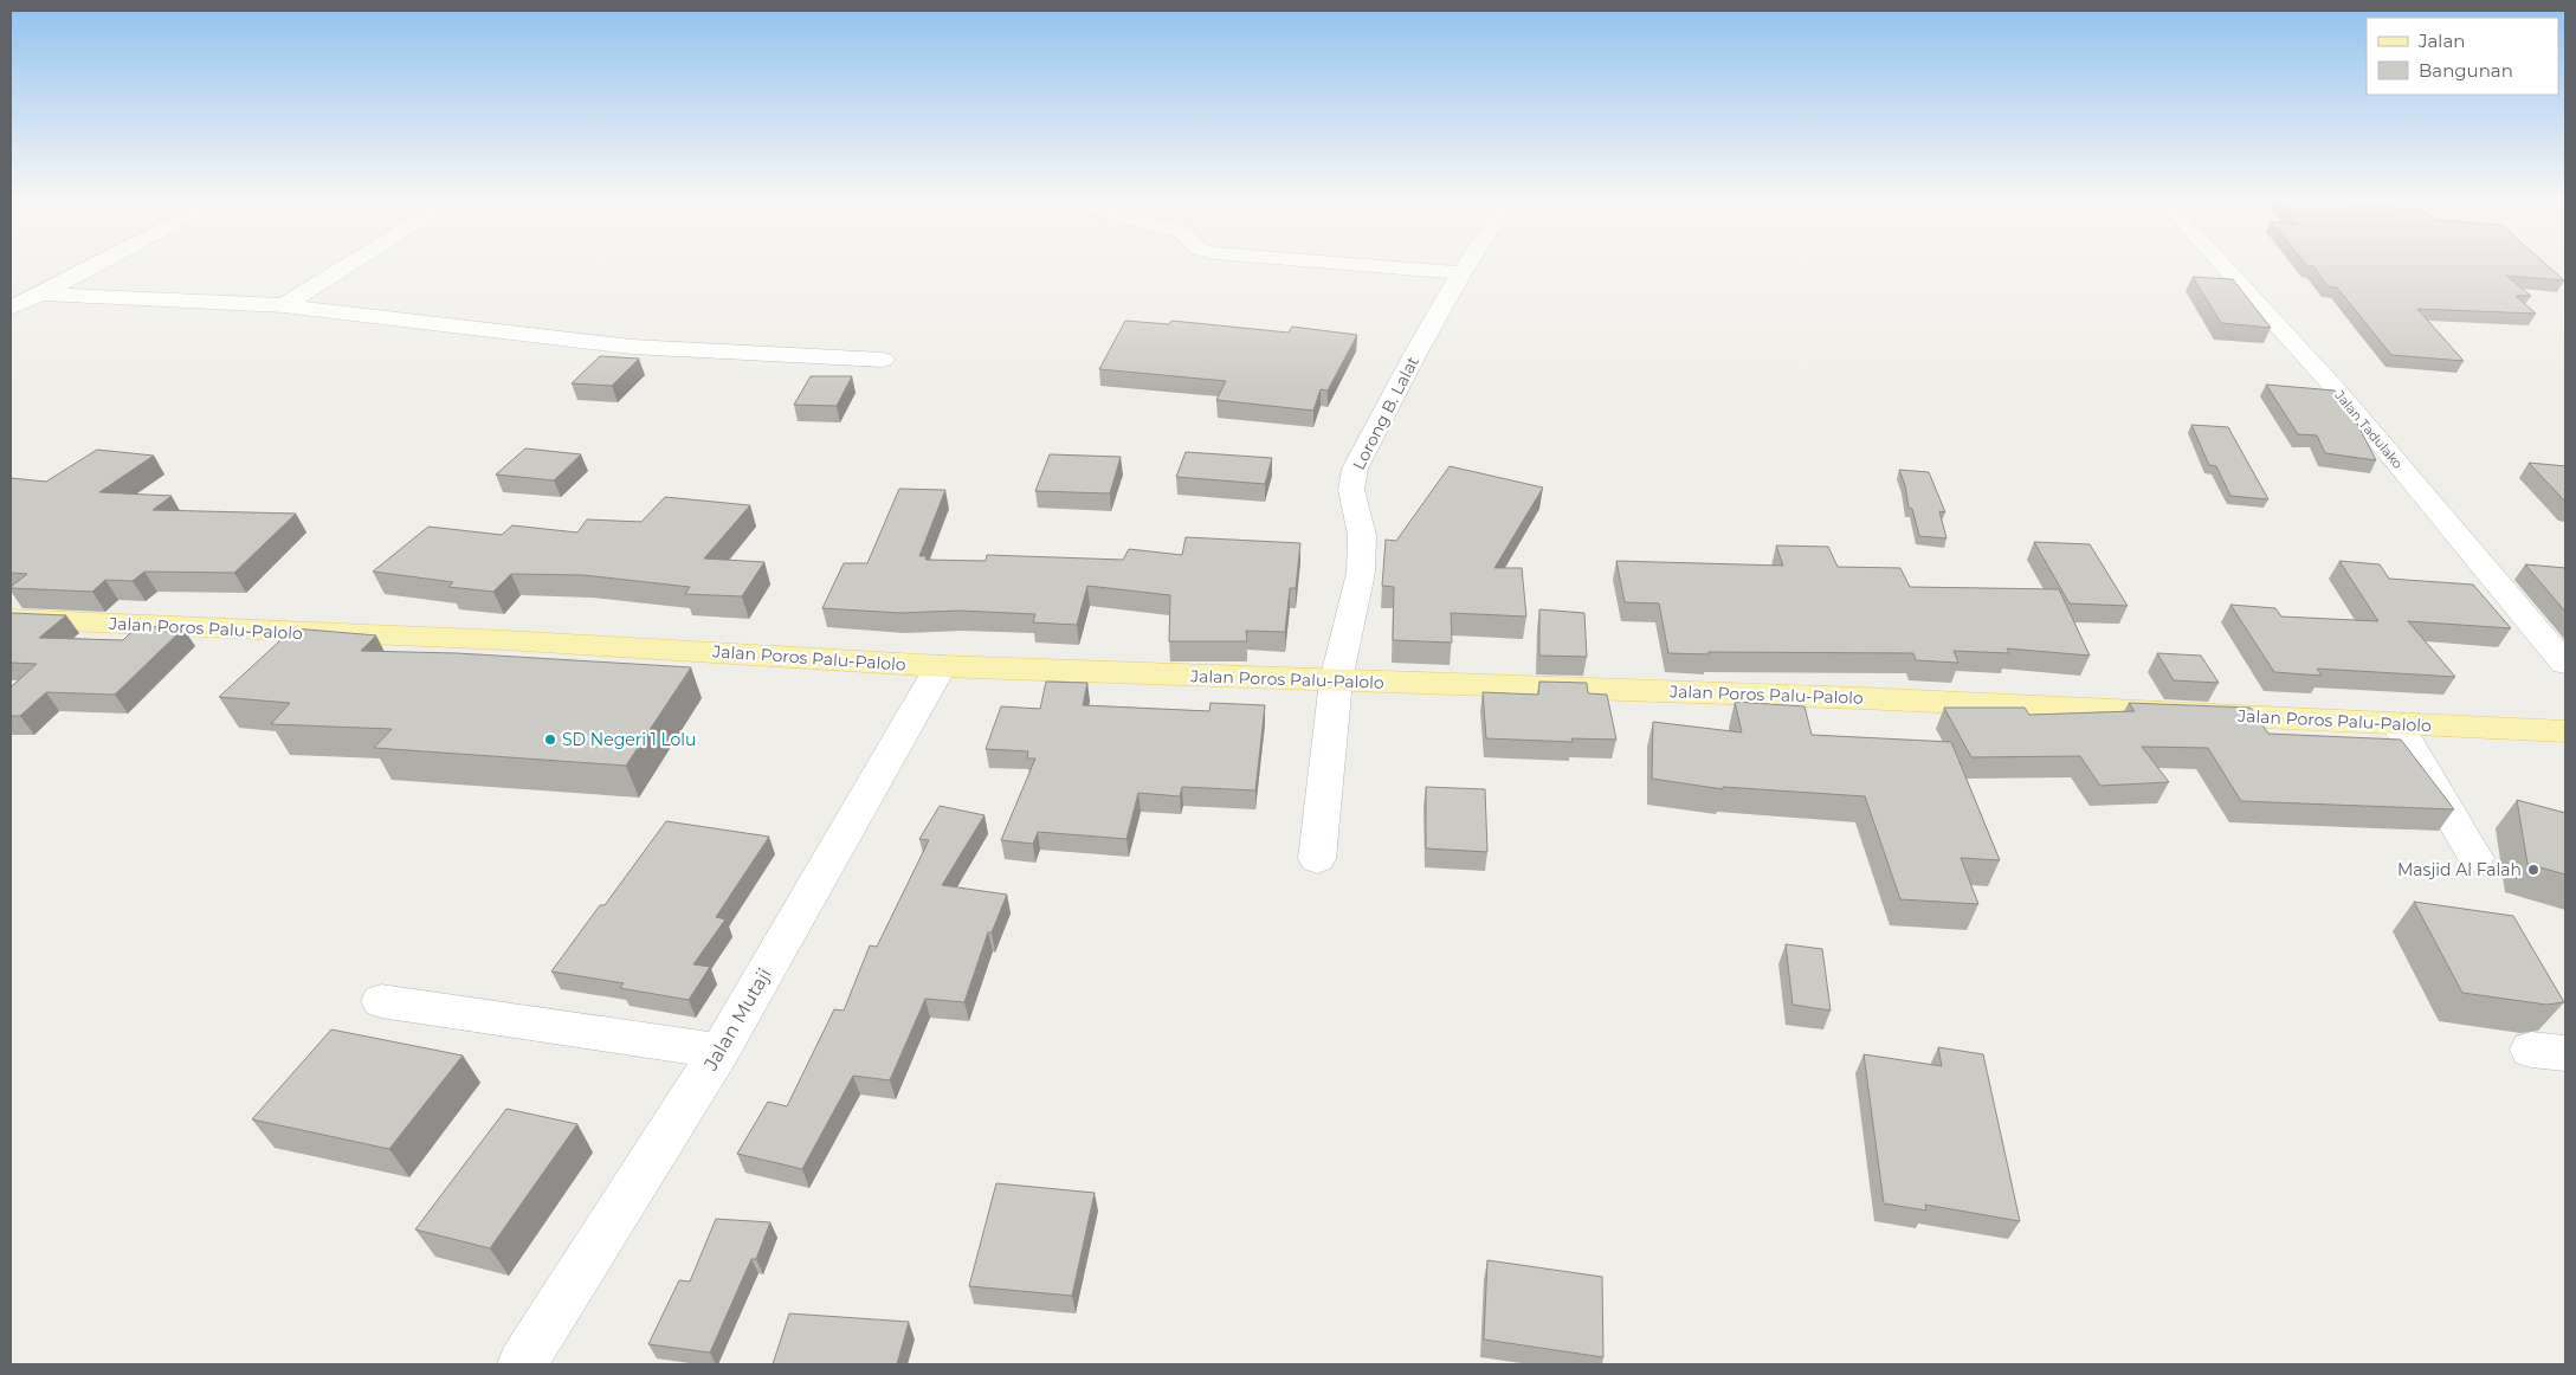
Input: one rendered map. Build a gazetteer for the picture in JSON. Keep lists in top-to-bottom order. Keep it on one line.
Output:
{"streets":{"main road":["Jalan Poros Palu-Palolo"],"street":["Lorong B. Lalat","Jalan Tadulako","Jalan Mutaji"]},"crossings":[["Lorong B. Lalat","Jalan Poros Palu-Palolo"],["Jalan Poros Palu-Palolo","Jalan Mutaji"]],"places":["SD Negeri 1 Lolu","Masjid Al Falah"],"legend":["Jalan","Bangunan"]}
